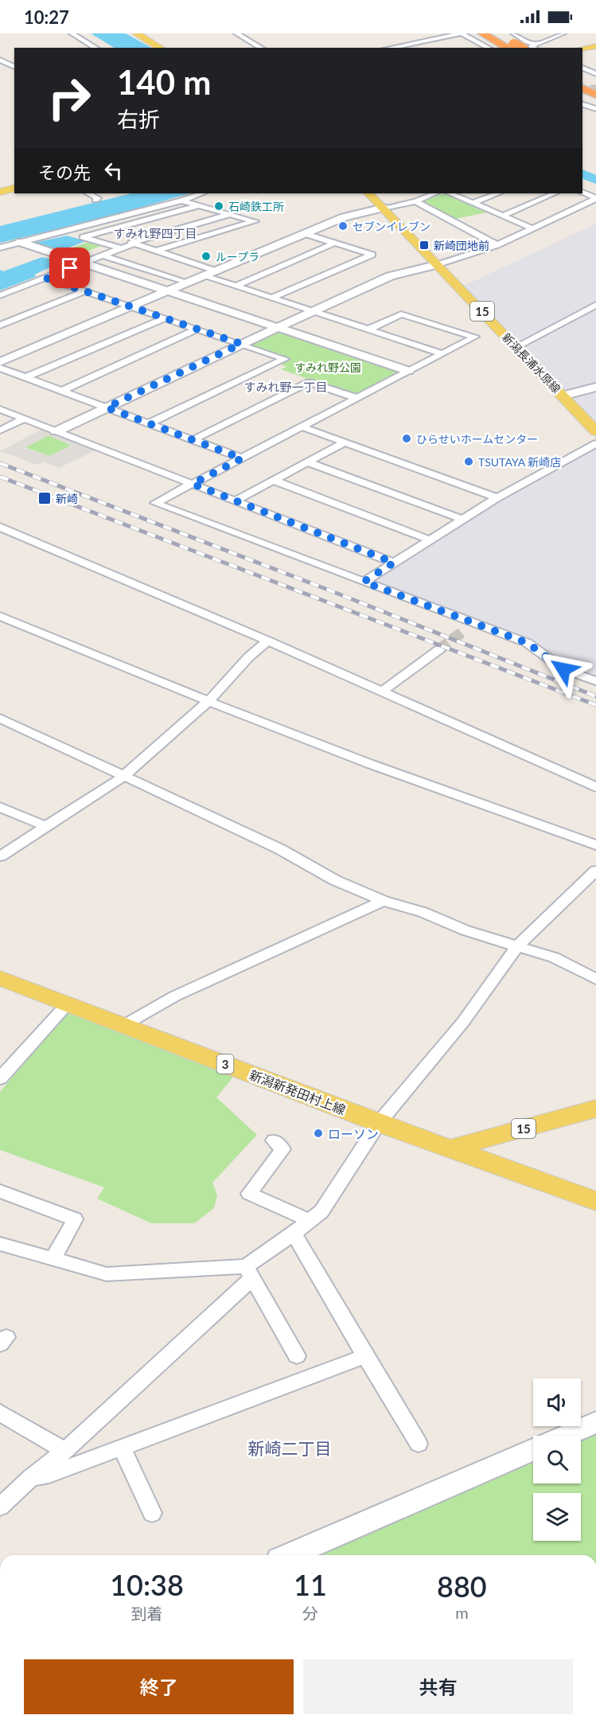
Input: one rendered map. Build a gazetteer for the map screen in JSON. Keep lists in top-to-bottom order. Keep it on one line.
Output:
{"streets":{"main road":["15","新潟長浦水原線","3","新潟新発田村上線"]},"crossings":[["15","新潟新発田村上線"]],"districts":["すみれ野四丁目","すみれ野一丁目","新崎二丁目"],"parks":["すみれ野公園"],"places":{"other":["石崎鉄工所","セブンイレブン","ループラ","ひらせいホームセンター","TSUTAYA 新崎店","ローソン"],"transit":["新崎団地前","新崎"]},"page":{"status":"10:27","turn":["140 m","右折"],"then":"その先","eta":["10:38","到着","11","分","880","m"],"buttons":["終了","共有"]}}
